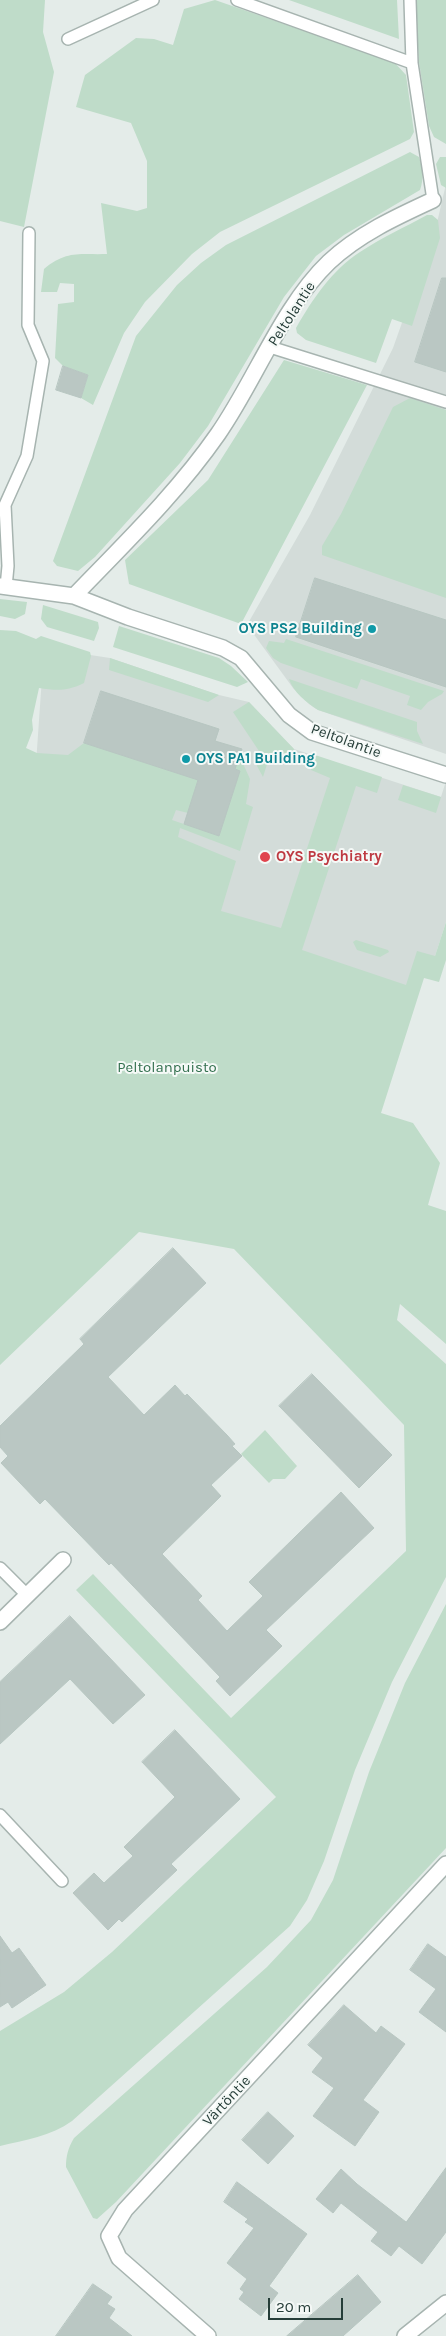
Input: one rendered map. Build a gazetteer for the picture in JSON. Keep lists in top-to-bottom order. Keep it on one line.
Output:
{"streets":{"street":["Peltolantie","Värtöntie"]},"parks":["Peltolanpuisto"],"places":["OYS PS2 Building","OYS PA1 Building","OYS Psychiatry"],"scale_bar":"20 m"}
